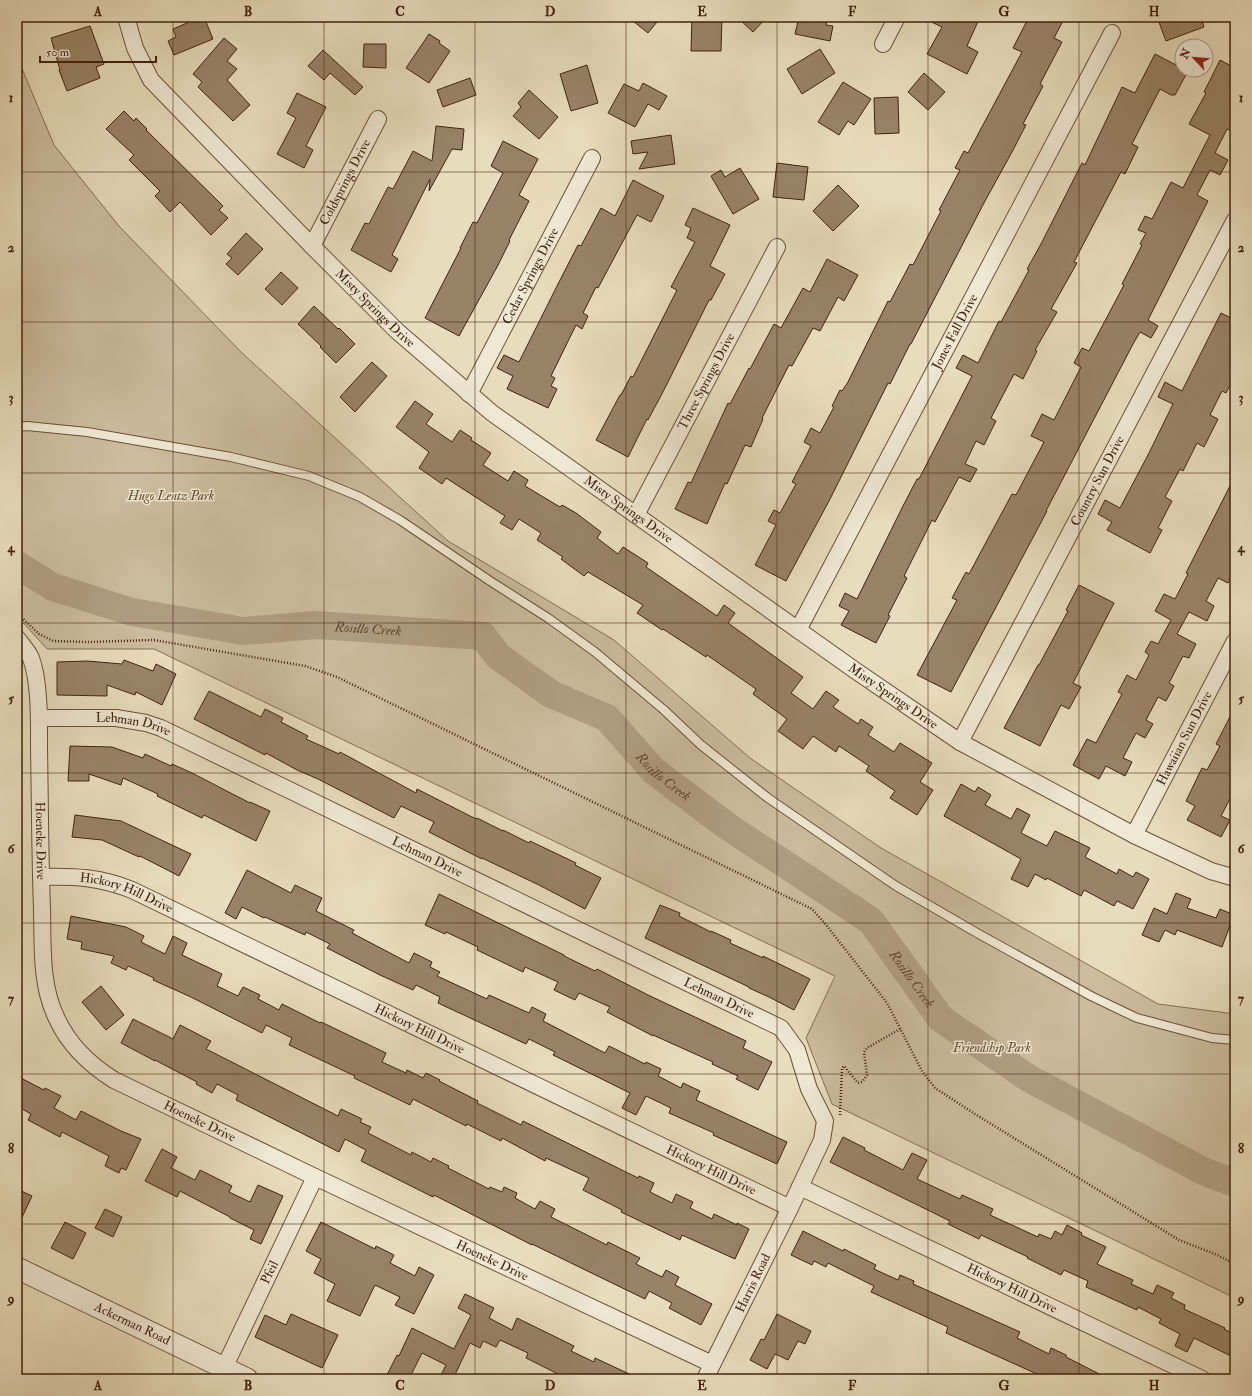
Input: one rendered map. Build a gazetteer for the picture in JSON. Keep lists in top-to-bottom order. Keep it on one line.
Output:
{"streets":{"street":["Coldsprings Drive","Cedar Springs Drive","Misty Springs Drive","Jones Fall Drive","Three Springs Drive","Country Sun Drive","Lehman Drive","Hawaiian Sun Drive","Hoeneke Drive","Hickory Hill Drive","Pfeil","Harris Road","Ackerman Road"]},"crossings":[["Coldsprings Drive","Misty Springs Drive"],["Cedar Springs Drive","Misty Springs Drive"],["Misty Springs Drive","Jones Fall Drive"],["Misty Springs Drive","Three Springs Drive"],["Misty Springs Drive","Country Sun Drive"],["Misty Springs Drive","Hawaiian Sun Drive"],["Lehman Drive","Hoeneke Drive"],["Lehman Drive","Hickory Hill Drive"],["Lehman Drive","Harris Road"],["Hoeneke Drive","Hickory Hill Drive"],["Hoeneke Drive","Pfeil"],["Hoeneke Drive","Harris Road"],["Hickory Hill Drive","Harris Road"],["Pfeil","Ackerman Road"]],"water":["Rosillo Creek"],"parks":["Hugo Lentz Park","Friendship Park"],"scale_bar":"50 m","north":"top left","grid":{"columns":["A","B","C","D","E","F","G","H"],"rows":["1","2","3","4","5","6","7","8","9"]}}
